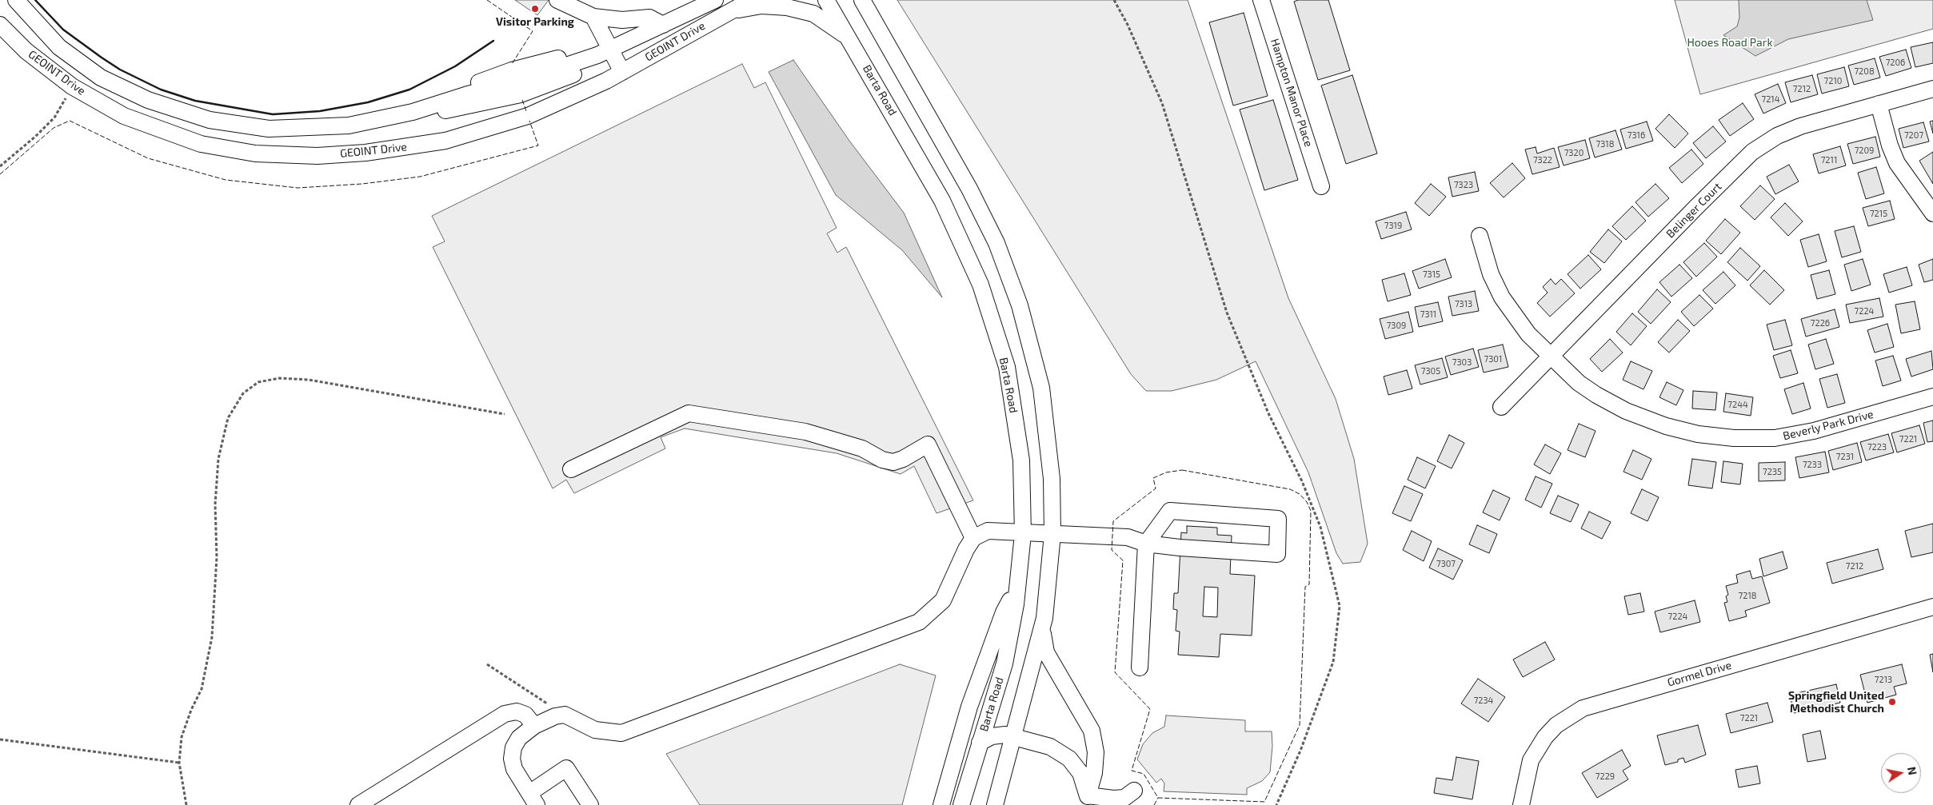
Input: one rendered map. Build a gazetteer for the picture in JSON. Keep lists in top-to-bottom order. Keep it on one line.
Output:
{"streets":{"street":["GEOINT Drive","Barta Road","Hampton Manor Place","Belinger Court","Beverly Park Drive","Gormel Drive"]},"crossings":[["Belinger Court","Beverly Park Drive"]],"parks":["Hooes Road Park"],"places":["Visitor Parking","Springfield United Methodist Church"],"house_numbers":["7206","7208","7210","7212","7214","7316","7207","7318","7209","7320","7322","7211","7323","7215","7319","7315","7313","7224","7311","7226","7309","7301","7303","7305","7244","7221","7223","7231","7233","7235","7307","7212","7218","7224","7213","7234","7221","7229"],"north":"right"}
